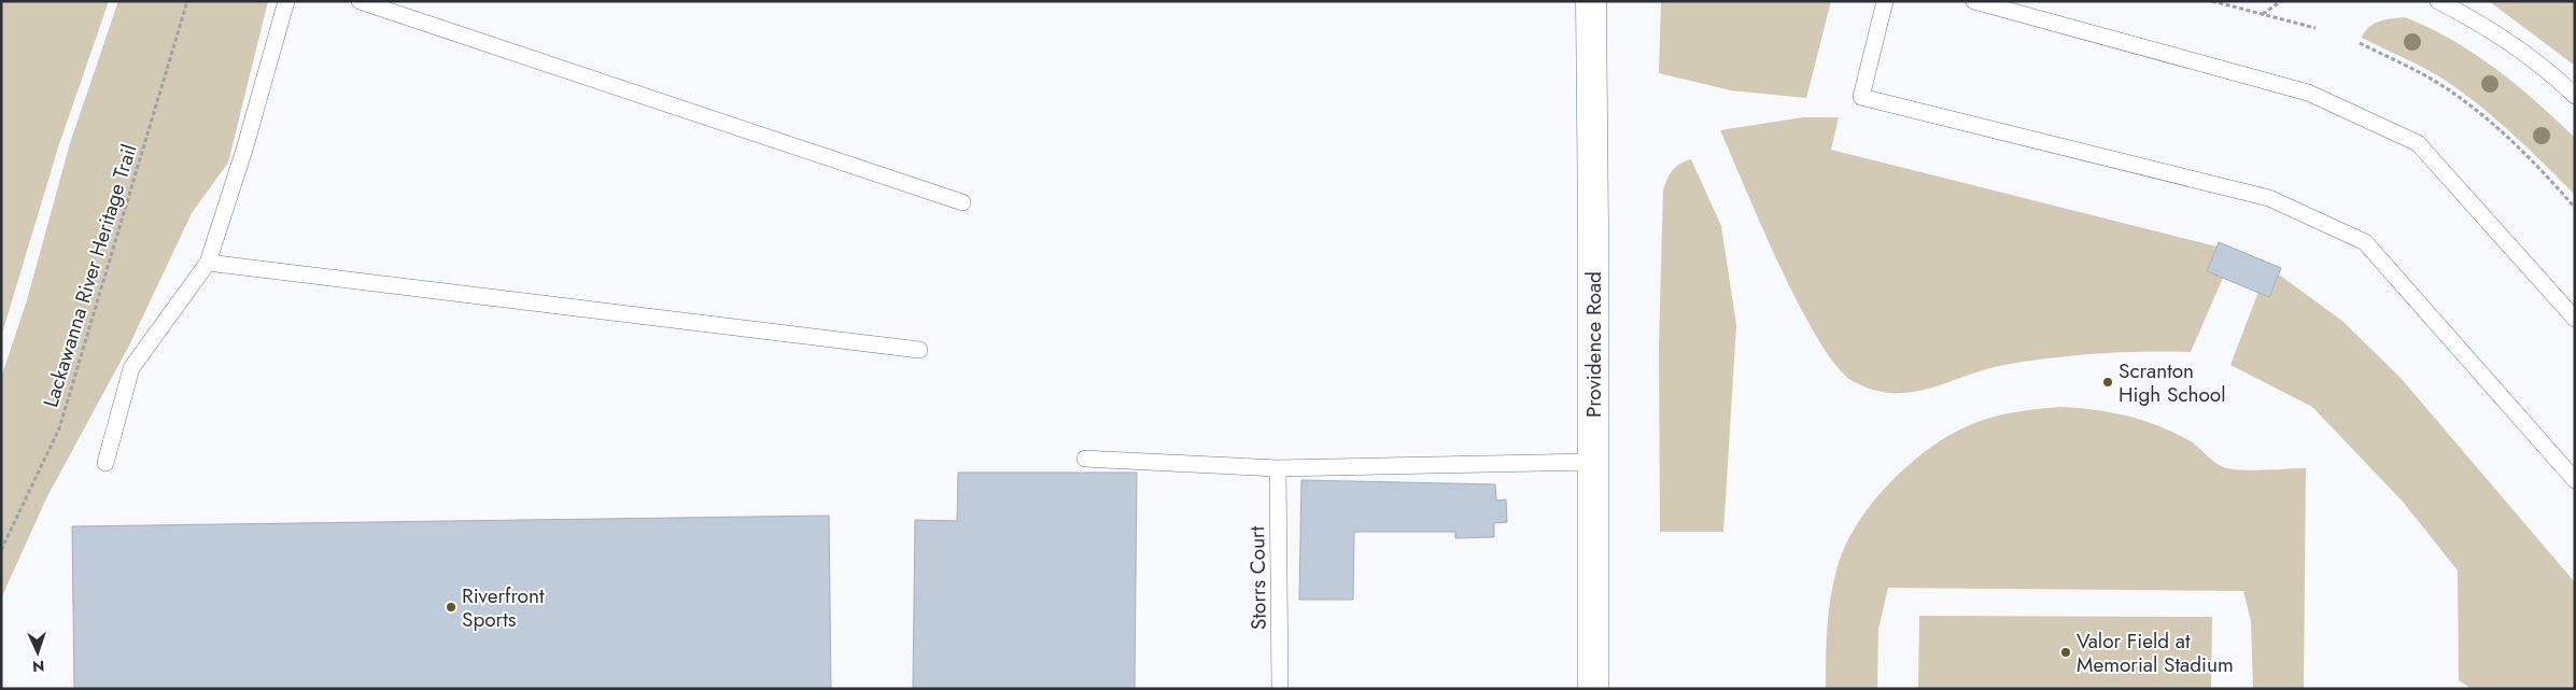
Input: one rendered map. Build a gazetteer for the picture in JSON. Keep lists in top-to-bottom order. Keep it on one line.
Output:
{"streets":{"main road":["Providence Road"],"lane":["Storrs Court"],"path":["Lackawanna River Heritage Trail"]},"places":["Scranton High School","Riverfront Sports","Valor Field at Memorial Stadium"],"north":"bottom"}
